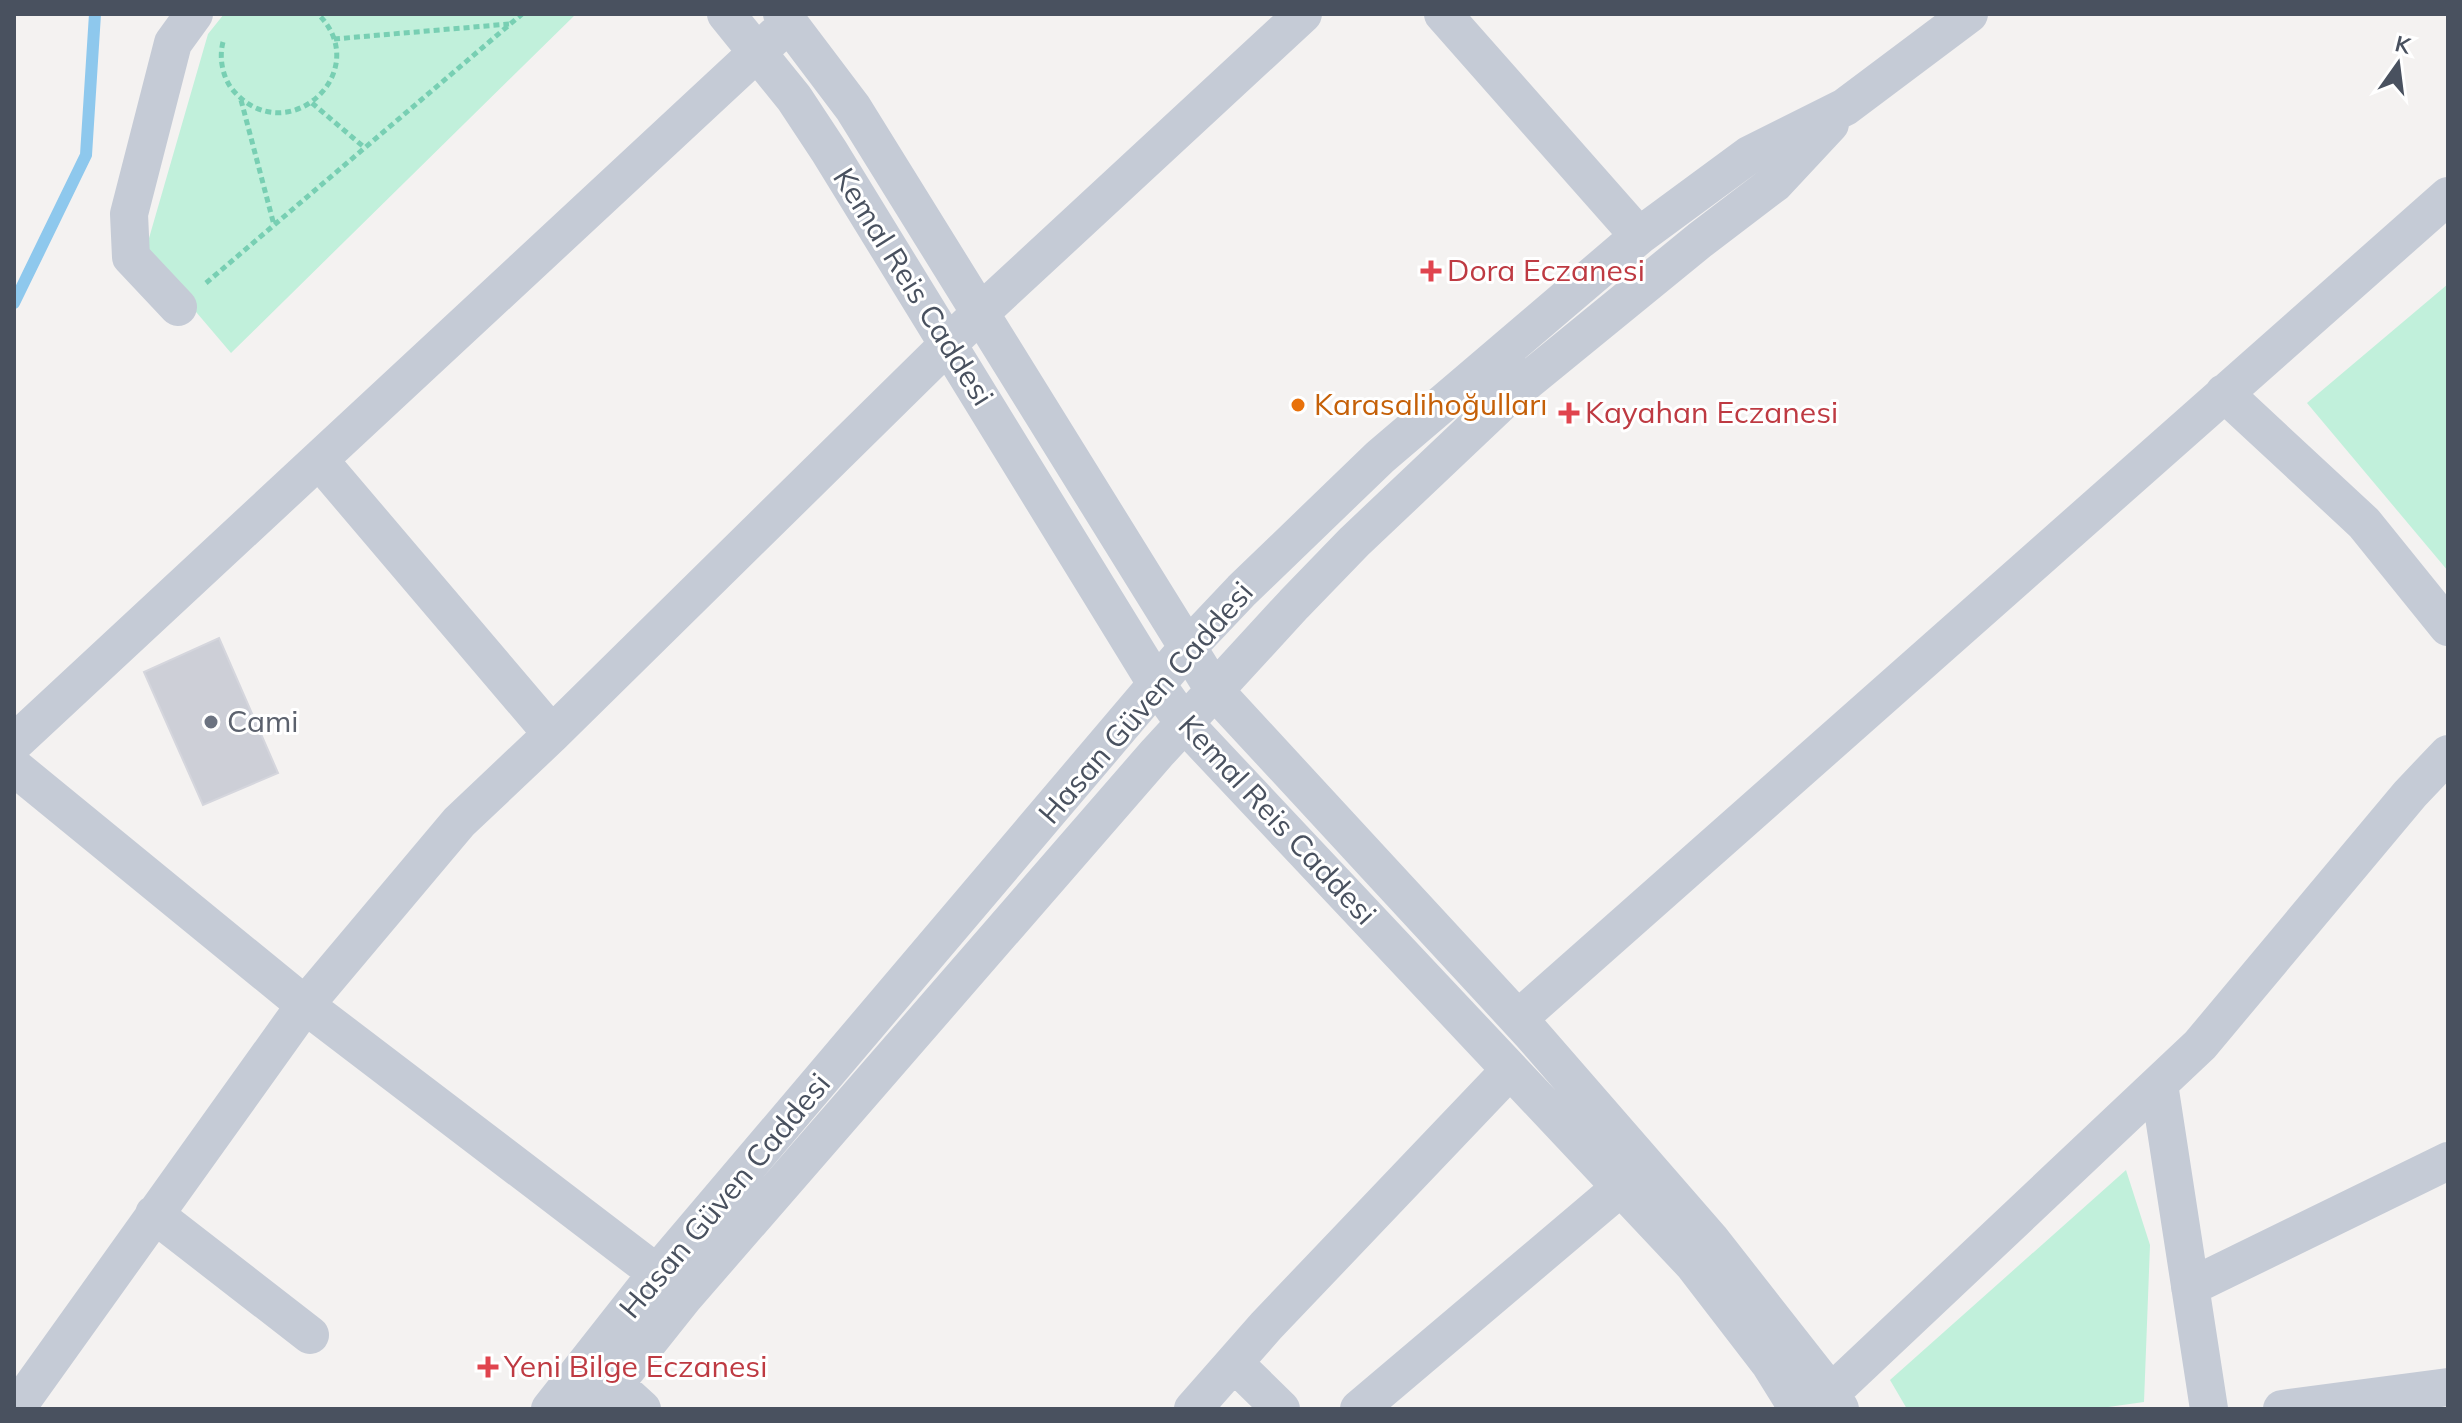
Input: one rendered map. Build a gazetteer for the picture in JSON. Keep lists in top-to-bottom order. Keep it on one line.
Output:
{"streets":{"street":["Kemal Reis Caddesi","Hasan Güven Caddesi"]},"crossings":[["Kemal Reis Caddesi","Hasan Güven Caddesi"]],"places":{"health":["Dora Eczanesi","Kayahan Eczanesi","Yeni Bilge Eczanesi"],"other":["Karasalihoğulları","Cami"]},"north":"top"}
